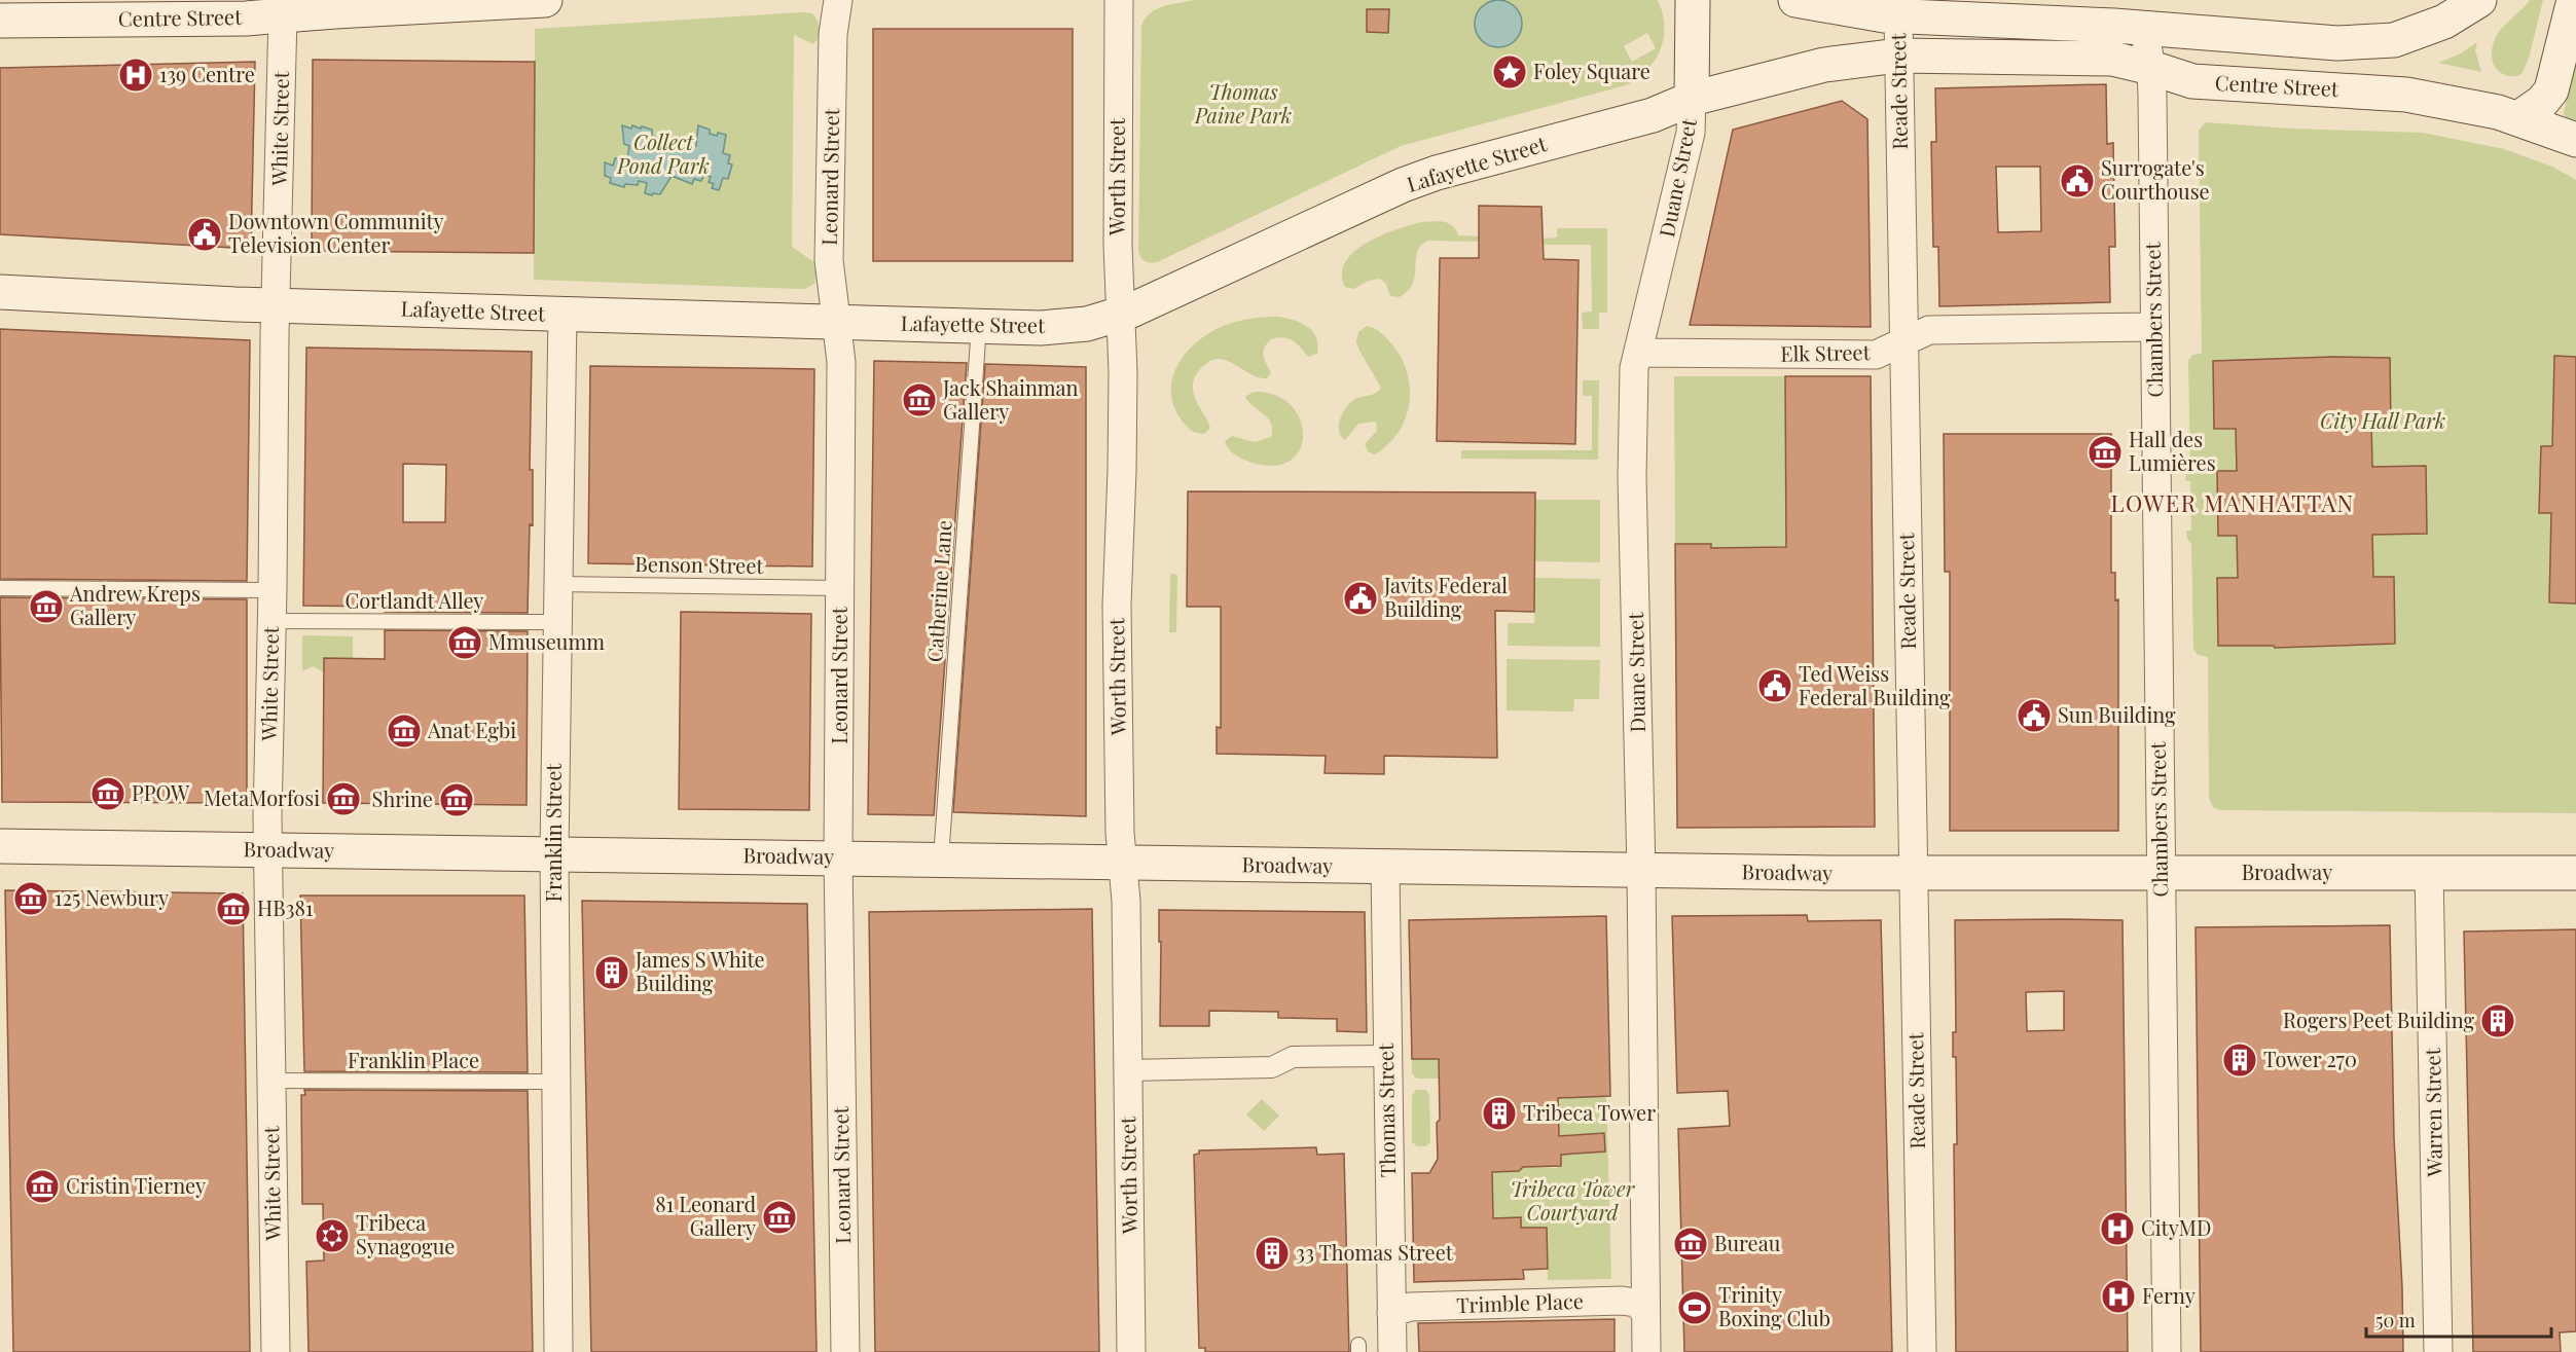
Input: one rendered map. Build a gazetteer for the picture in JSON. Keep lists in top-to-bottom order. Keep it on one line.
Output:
{"streets":{"main road":["Centre Street","Lafayette Street","Duane Street","Broadway"],"street":["Reade Street","White Street","Leonard Street","Worth Street","Chambers Street","Elk Street","Franklin Street","Thomas Street","Warren Street","Trimble Place"],"lane":["Benson Street","Catherine Lane","Cortlandt Alley","Franklin Place"]},"crossings":[["Centre Street","Reade Street"],["Centre Street","White Street"],["Centre Street","Lafayette Street"],["Centre Street","Chambers Street"],["Reade Street","Lafayette Street"],["Reade Street","Elk Street"],["Reade Street","Broadway"],["White Street","Lafayette Street"],["White Street","Cortlandt Alley"],["White Street","Broadway"],["White Street","Franklin Place"],["Lafayette Street","Leonard Street"],["Lafayette Street","Worth Street"],["Lafayette Street","Duane Street"],["Lafayette Street","Catherine Lane"],["Lafayette Street","Franklin Street"],["Leonard Street","Benson Street"],["Leonard Street","Broadway"],["Worth Street","Broadway"],["Duane Street","Elk Street"],["Duane Street","Broadway"],["Duane Street","Trimble Place"],["Chambers Street","Elk Street"],["Chambers Street","Broadway"],["Benson Street","Franklin Street"],["Catherine Lane","Broadway"],["Cortlandt Alley","Franklin Street"],["Franklin Street","Broadway"],["Franklin Street","Franklin Place"],["Broadway","Thomas Street"],["Broadway","Warren Street"],["Thomas Street","Trimble Place"]],"districts":["LOWER MANHATTAN"],"parks":["Thomas Paine Park","Collect Pond Park","City Hall Park","Tribeca Tower Courtyard"],"places":{"place":["Foley Square"],"hospital":["139 Centre","CityMD","Ferny"],"public building":["Surrogate's Courthouse","Downtown Community Television Center","Javits Federal Building","Ted Weiss Federal Building","Sun Building"],"museum":["Jack Shainman Gallery","Hall des Lumières","Andrew Kreps Gallery","Mmuseumm","Anat Egbi","PPOW","MetaMorfosi","Shrine","125 Newbury","HB381","Cristin Tierney","81 Leonard Gallery","Bureau"],"building":["James S White Building","Rogers Peet Building","Tower 270","Tribeca Tower","33 Thomas Street"],"synagogue":["Tribeca Synagogue"],"sports":["Trinity Boxing Club"]},"scale_bar":"50 m"}
